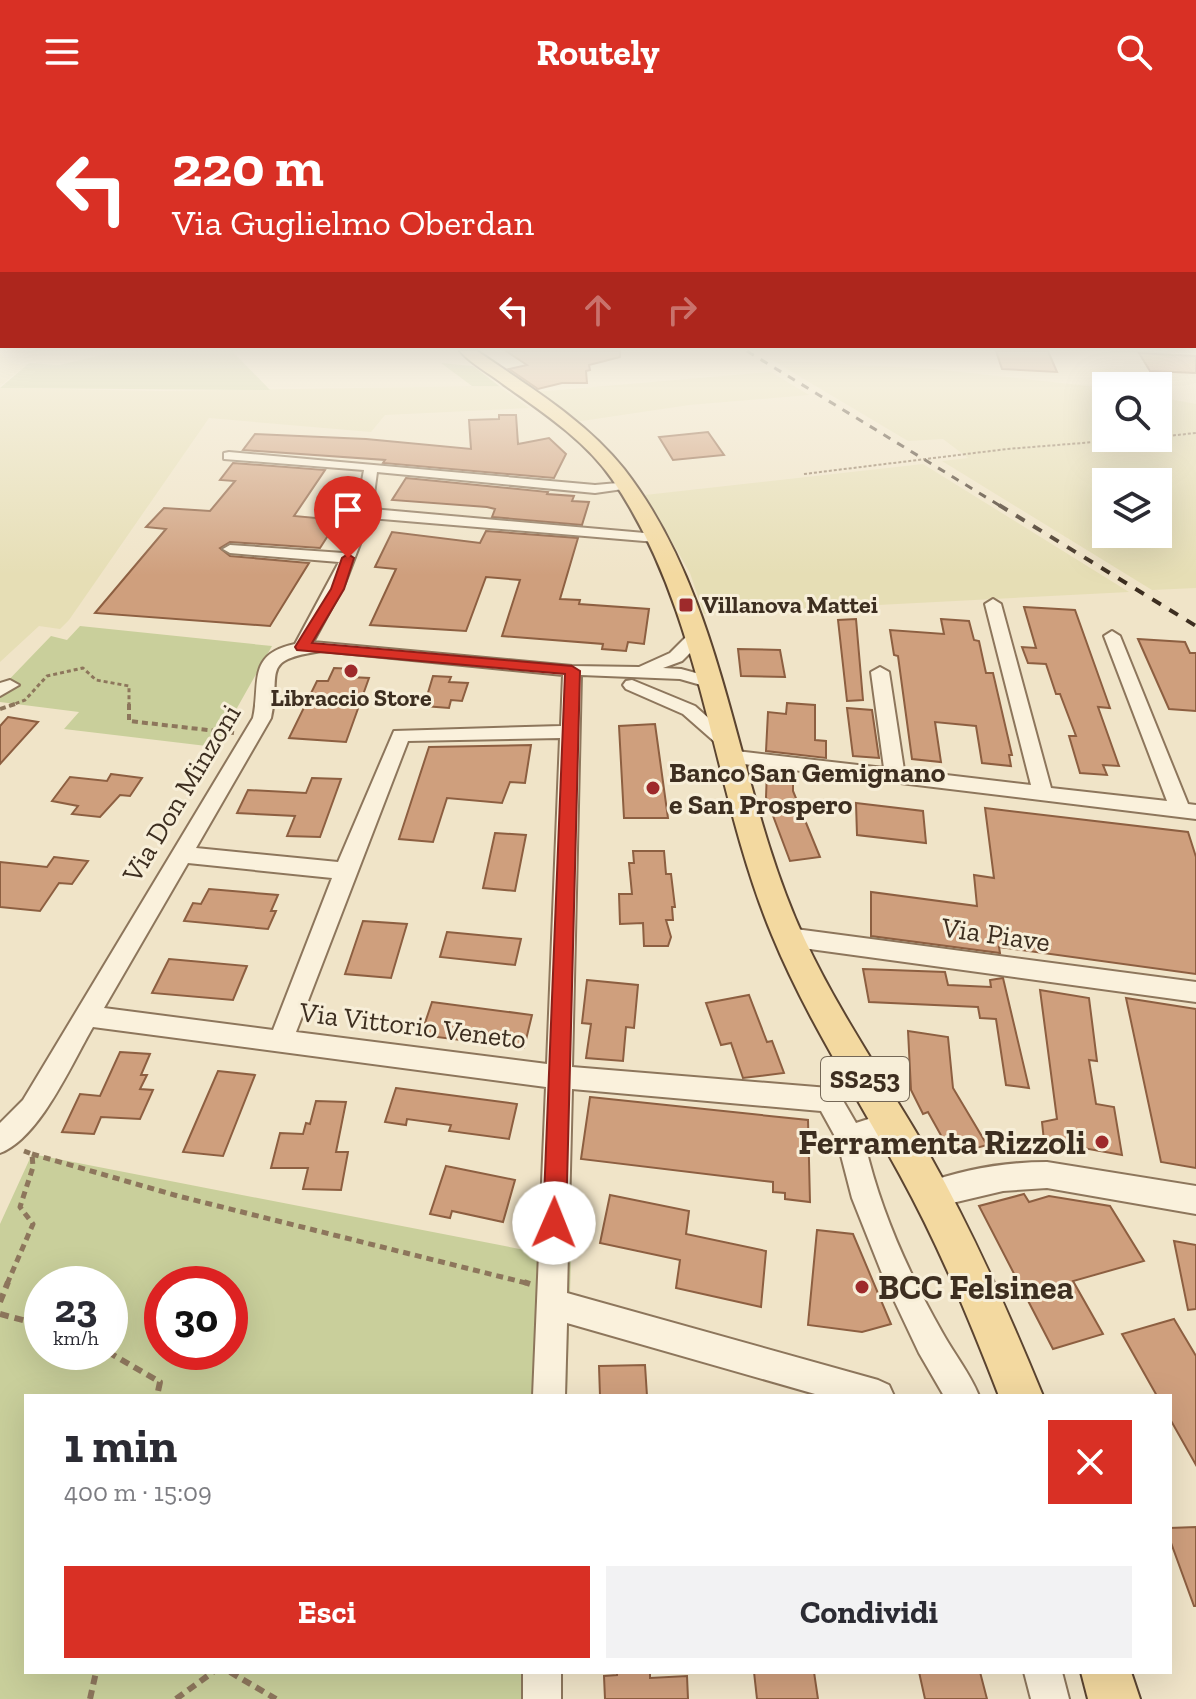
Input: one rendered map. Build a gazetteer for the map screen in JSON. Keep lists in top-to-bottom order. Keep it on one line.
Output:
{"streets":{"main road":["SS253"],"street":["Via Don Minzoni","Via Piave","Via Vittorio Veneto"]},"crossings":[["Via Don Minzoni","Via Vittorio Veneto"],["Via Piave","SS253"]],"places":{"transit":["Villanova Mattei"],"other":["Libraccio Store","Banco San Gemignano e San Prospero","Ferramenta Rizzoli","BCC Felsinea"]},"page":{"header":"Routely","turn":["220 m","Via Guglielmo Oberdan"],"speed":"23 km/h","limit":"30","heading":["1 min","400 m · 15:09"],"buttons":["Esci","Condividi"]}}
